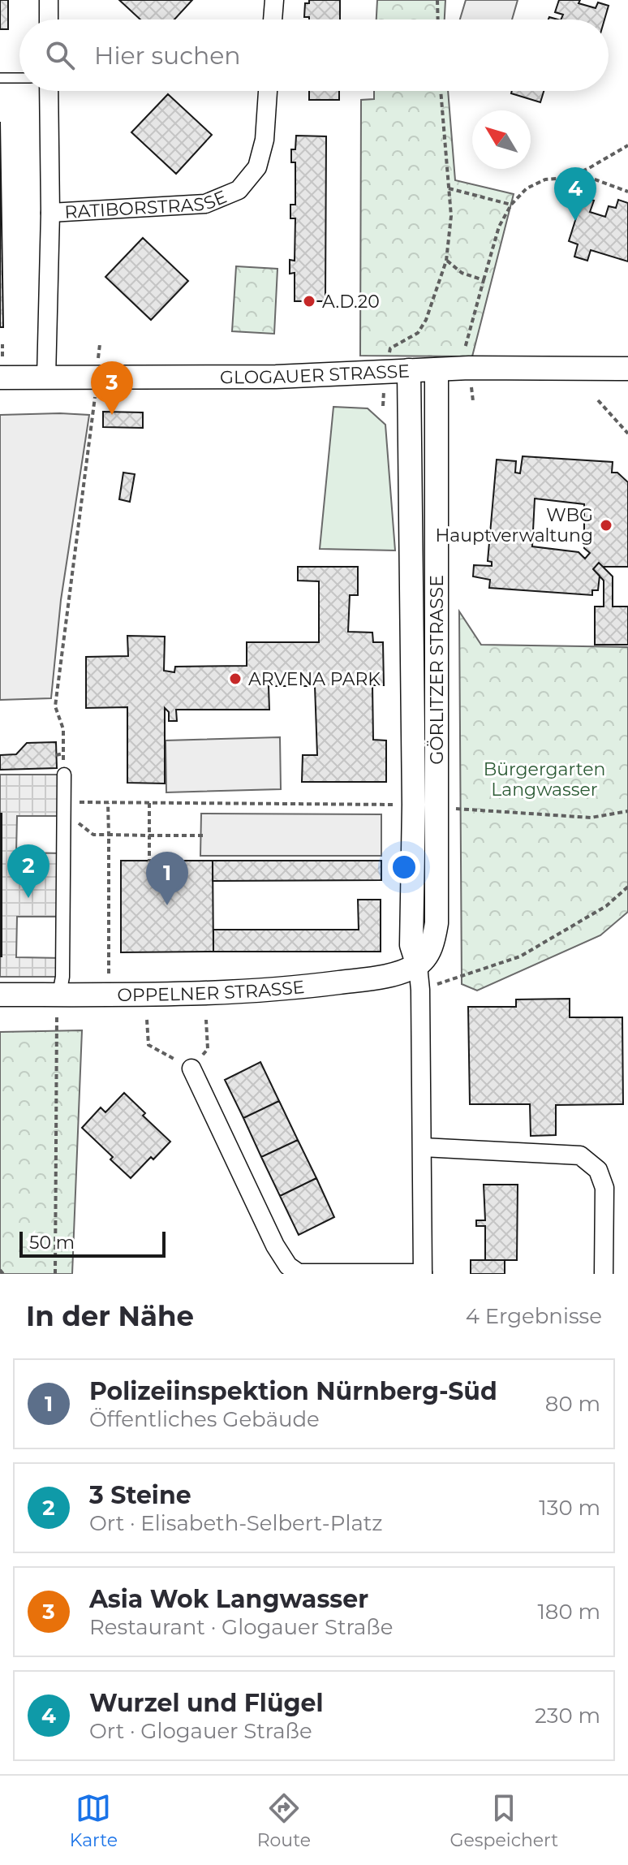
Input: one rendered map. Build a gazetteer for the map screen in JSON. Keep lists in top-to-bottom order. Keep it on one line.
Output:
{"streets":{"street":["RATIBORSTRASSE","GLOGAUER STRASSE","GÖRLITZER STRASSE","OPPELNER STRASSE"]},"crossings":[["GLOGAUER STRASSE","GÖRLITZER STRASSE"],["GÖRLITZER STRASSE","OPPELNER STRASSE"]],"parks":["Bürgergarten Langwasser"],"places":["A.D.20","WBG Hauptverwaltung","ARVENA PARK"],"scale_bar":"50 m","north":"top left","page":{"search":"Hier suchen","pins":["4","3","2","1"],"scale":"50 m","heading":["In der Nähe","4 Ergebnisse"],"list":[{"mark":"1","name":"Polizeiinspektion Nürnberg-Süd","note":"Öffentliches Gebäude","value":"80 m"},{"mark":"2","name":"3 Steine","note":"Ort · Elisabeth-Selbert-Platz","value":"130 m"},{"mark":"3","name":"Asia Wok Langwasser","note":"Restaurant · Glogauer Straße","value":"180 m"},{"mark":"4","name":"Wurzel und Flügel","note":"Ort · Glogauer Straße","value":"230 m"}],"nav":["Karte","Route","Gespeichert"]}}
